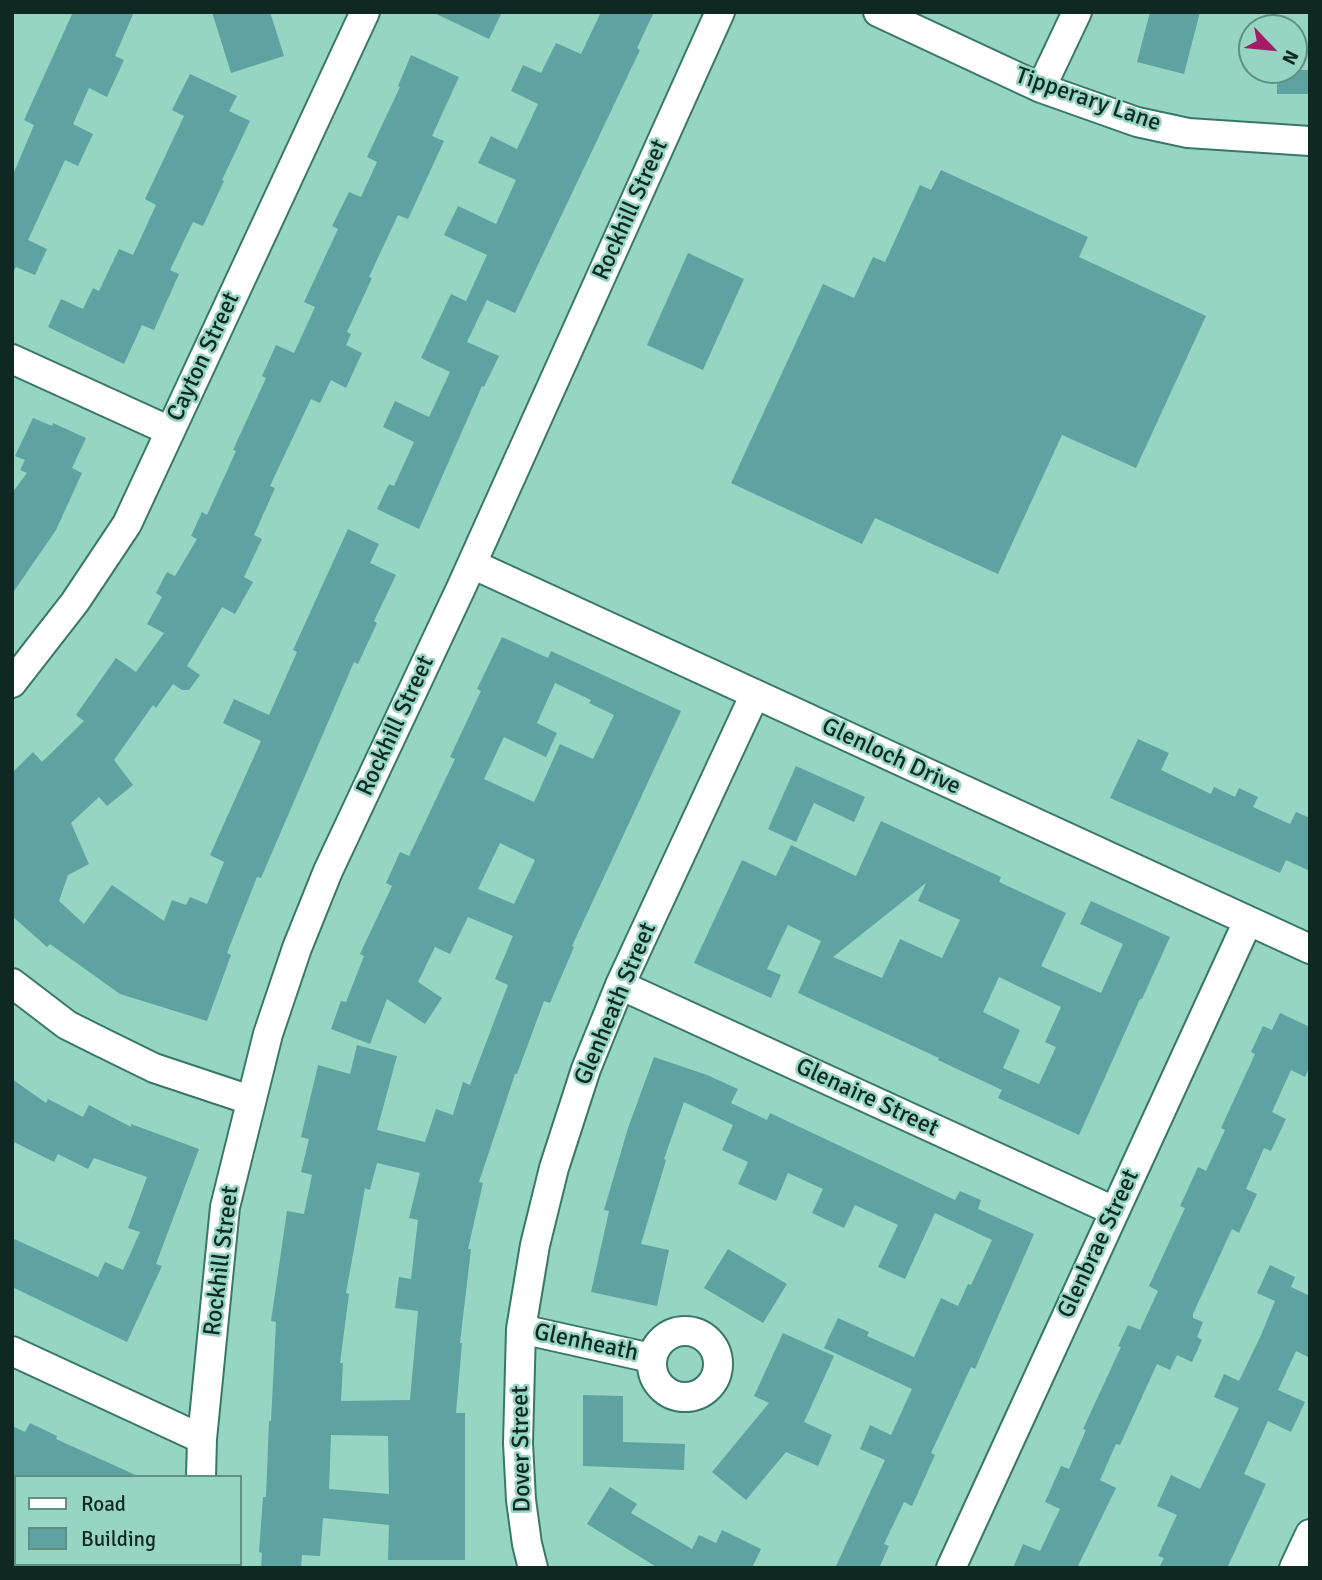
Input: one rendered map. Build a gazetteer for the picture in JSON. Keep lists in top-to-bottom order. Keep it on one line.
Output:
{"streets":{"street":["Tipperary Lane","Rockhill Street","Cayton Street","Glenloch Drive","Glenheath Street","Glenaire Street","Glenbrae Street","Glenheath","Dover Street"]},"crossings":[["Rockhill Street","Glenloch Drive"],["Glenloch Drive","Glenheath Street"],["Glenloch Drive","Glenbrae Street"],["Glenheath Street","Glenaire Street"],["Glenheath Street","Glenheath"],["Glenheath Street","Dover Street"],["Glenaire Street","Glenbrae Street"],["Glenheath","Dover Street"]],"legend":["Road","Building"],"north":"bottom right"}
